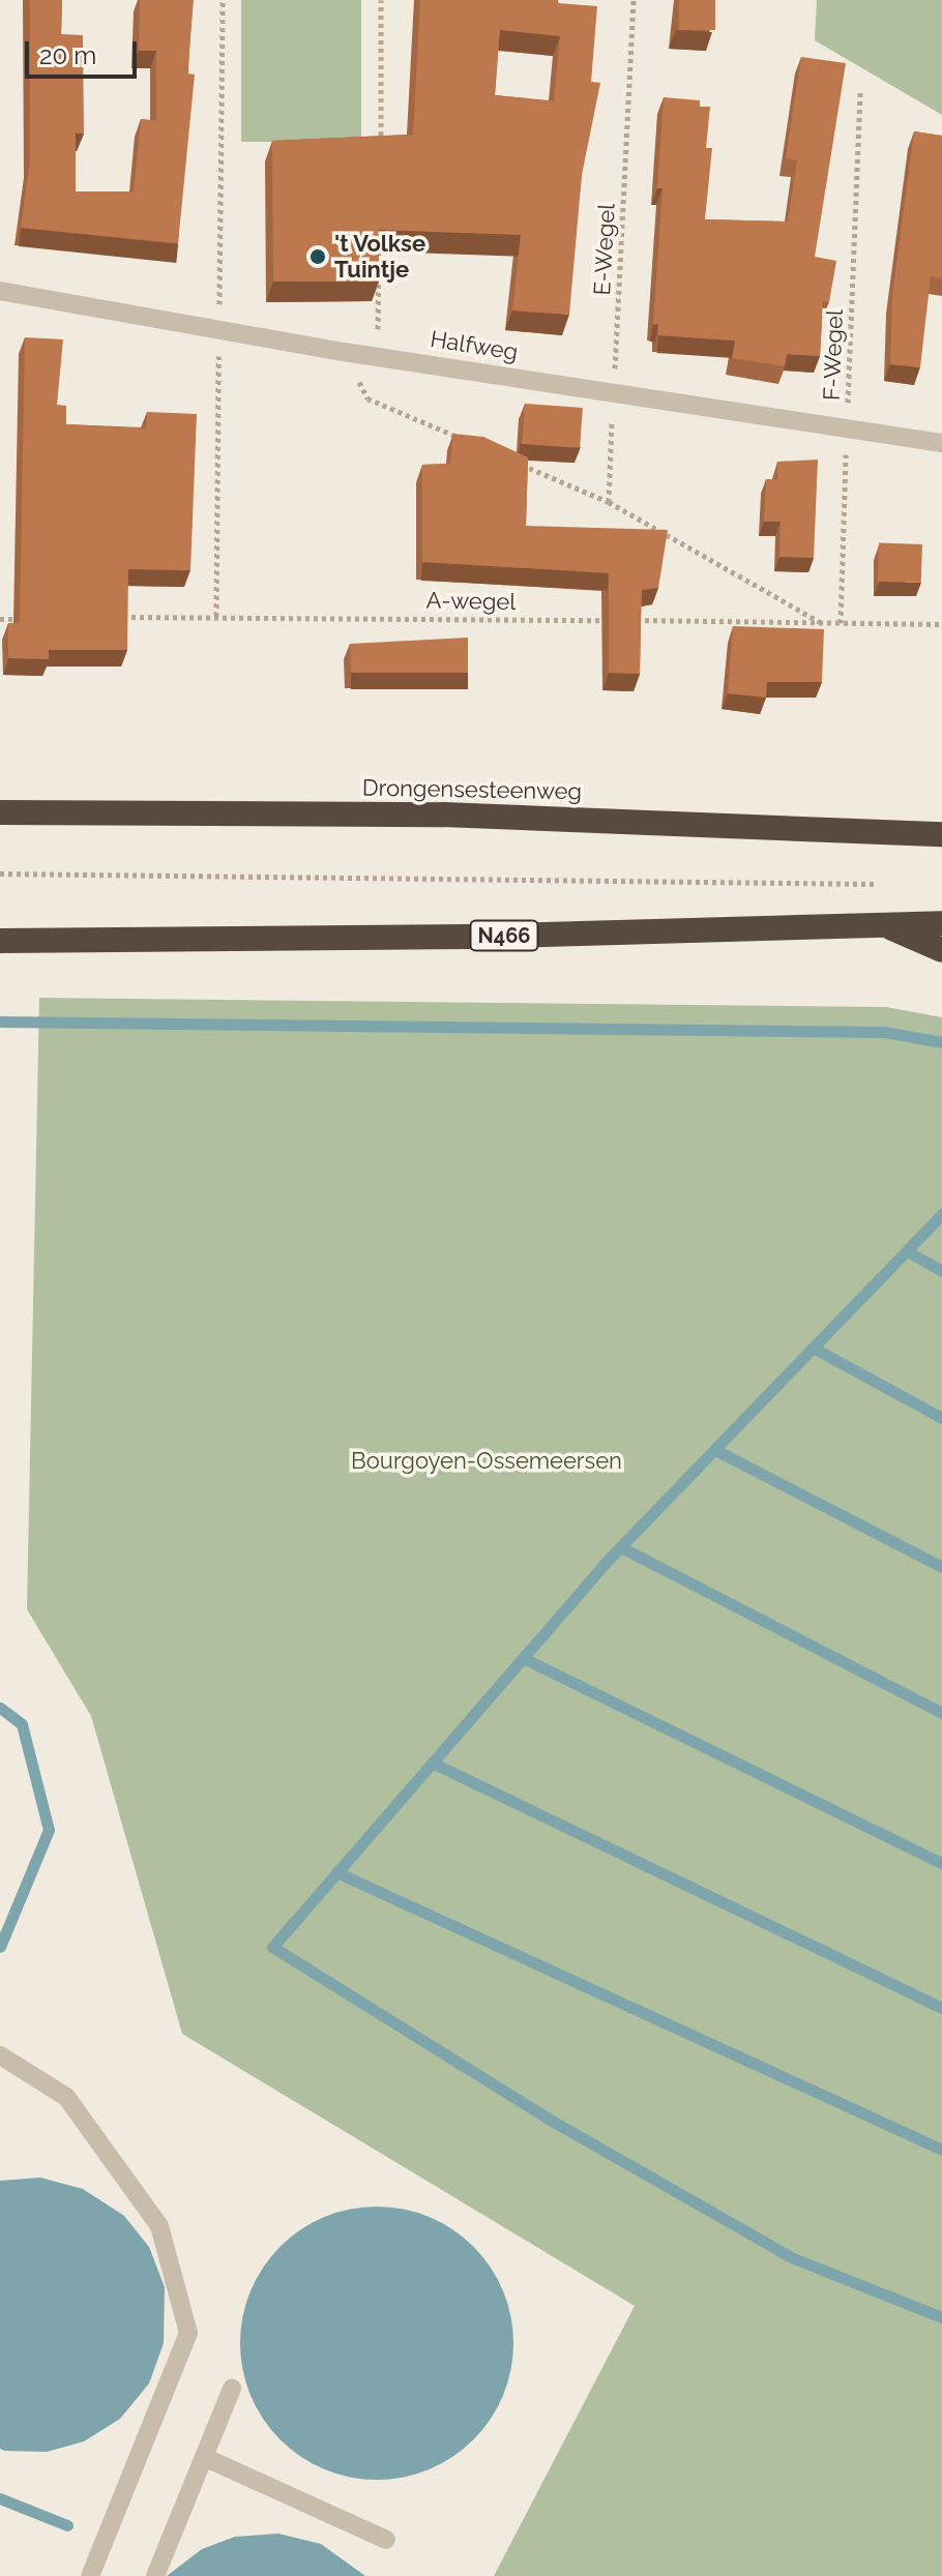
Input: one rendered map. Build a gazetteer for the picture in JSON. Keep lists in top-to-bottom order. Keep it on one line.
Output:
{"streets":{"highway":["Drongensesteenweg","N466"],"lane":["Halfweg"],"path":["E-Wegel","F-Wegel","A-wegel"]},"crossings":[["E-Wegel","Halfweg"],["Halfweg","F-Wegel"]],"parks":["Bourgoyen-Ossemeersen"],"places":["'t Volkse Tuintje"],"scale_bar":"20 m"}
